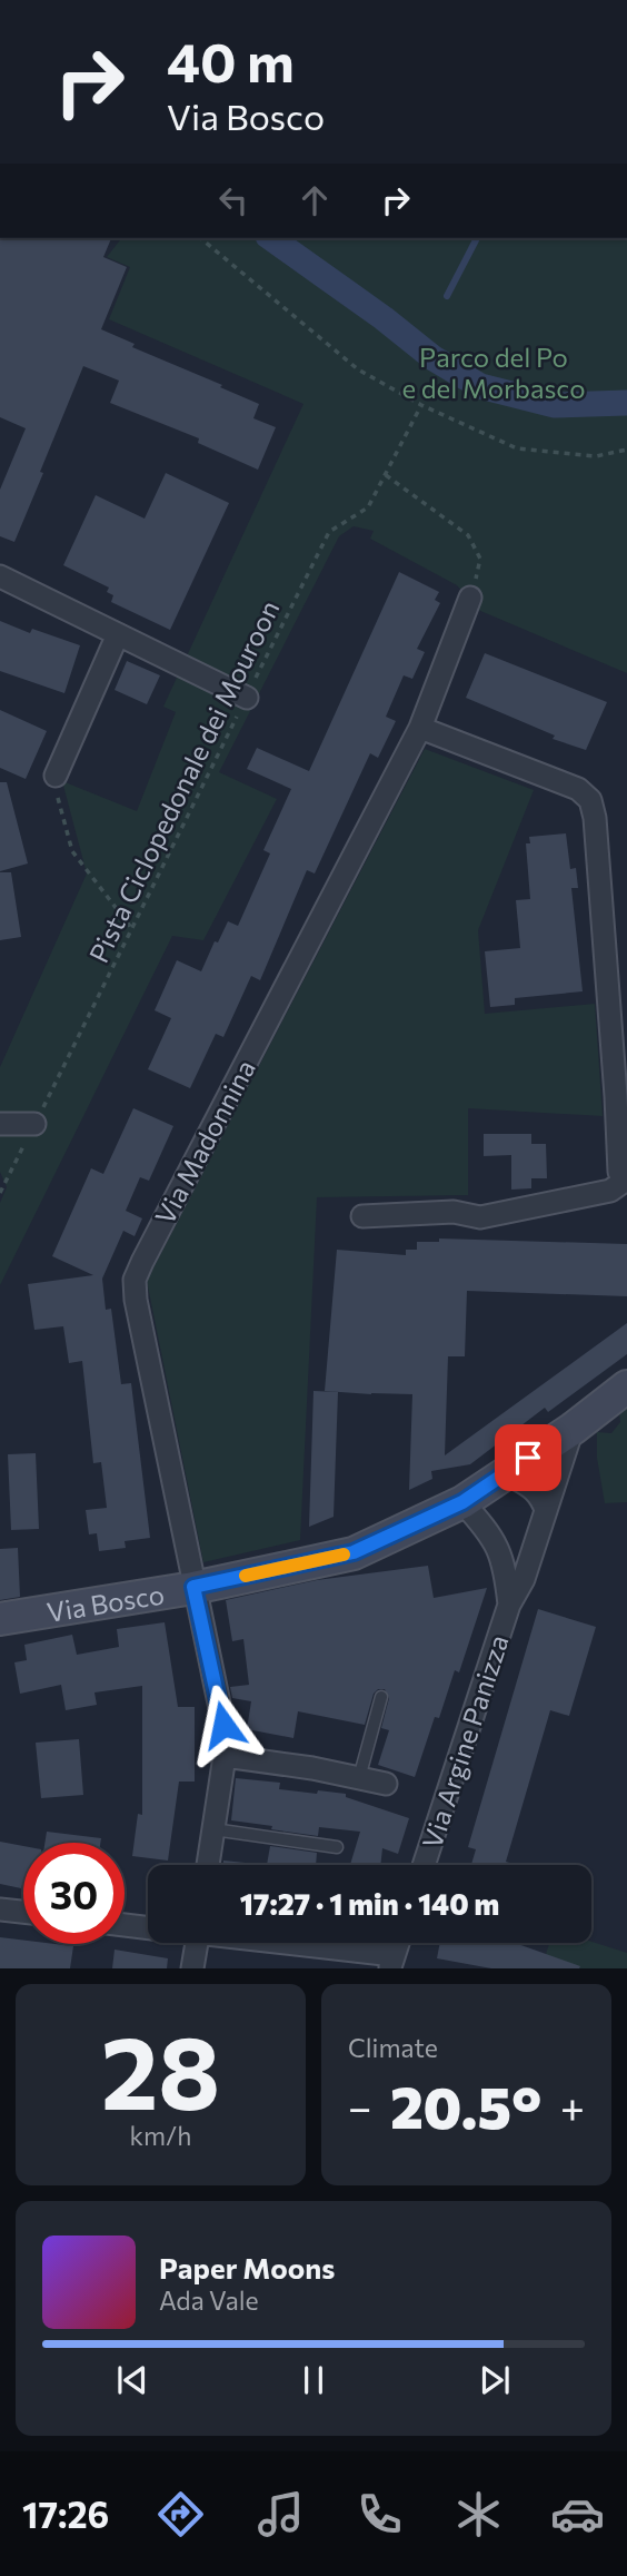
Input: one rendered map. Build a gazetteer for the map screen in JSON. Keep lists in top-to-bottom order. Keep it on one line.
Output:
{"streets":{"street":["Via Madonnina","Via Bosco","Via Argine Panizza"],"path":["Pista Ciclopedonale dei Mouroon"]},"crossings":[["Via Madonnina","Via Bosco"],["Via Bosco","Via Argine Panizza"]],"parks":["Parco del Po e del Morbasco"],"page":{"turn":["40 m","Via Bosco"],"limit":"30","trip":"17:27 · 1 min · 140 m","tile":[["28","km/h"],"Climate"],"heat":["−","20.5°","+"],"song":["Paper Moons","Ada Vale"],"tabs":"17:26"}}
